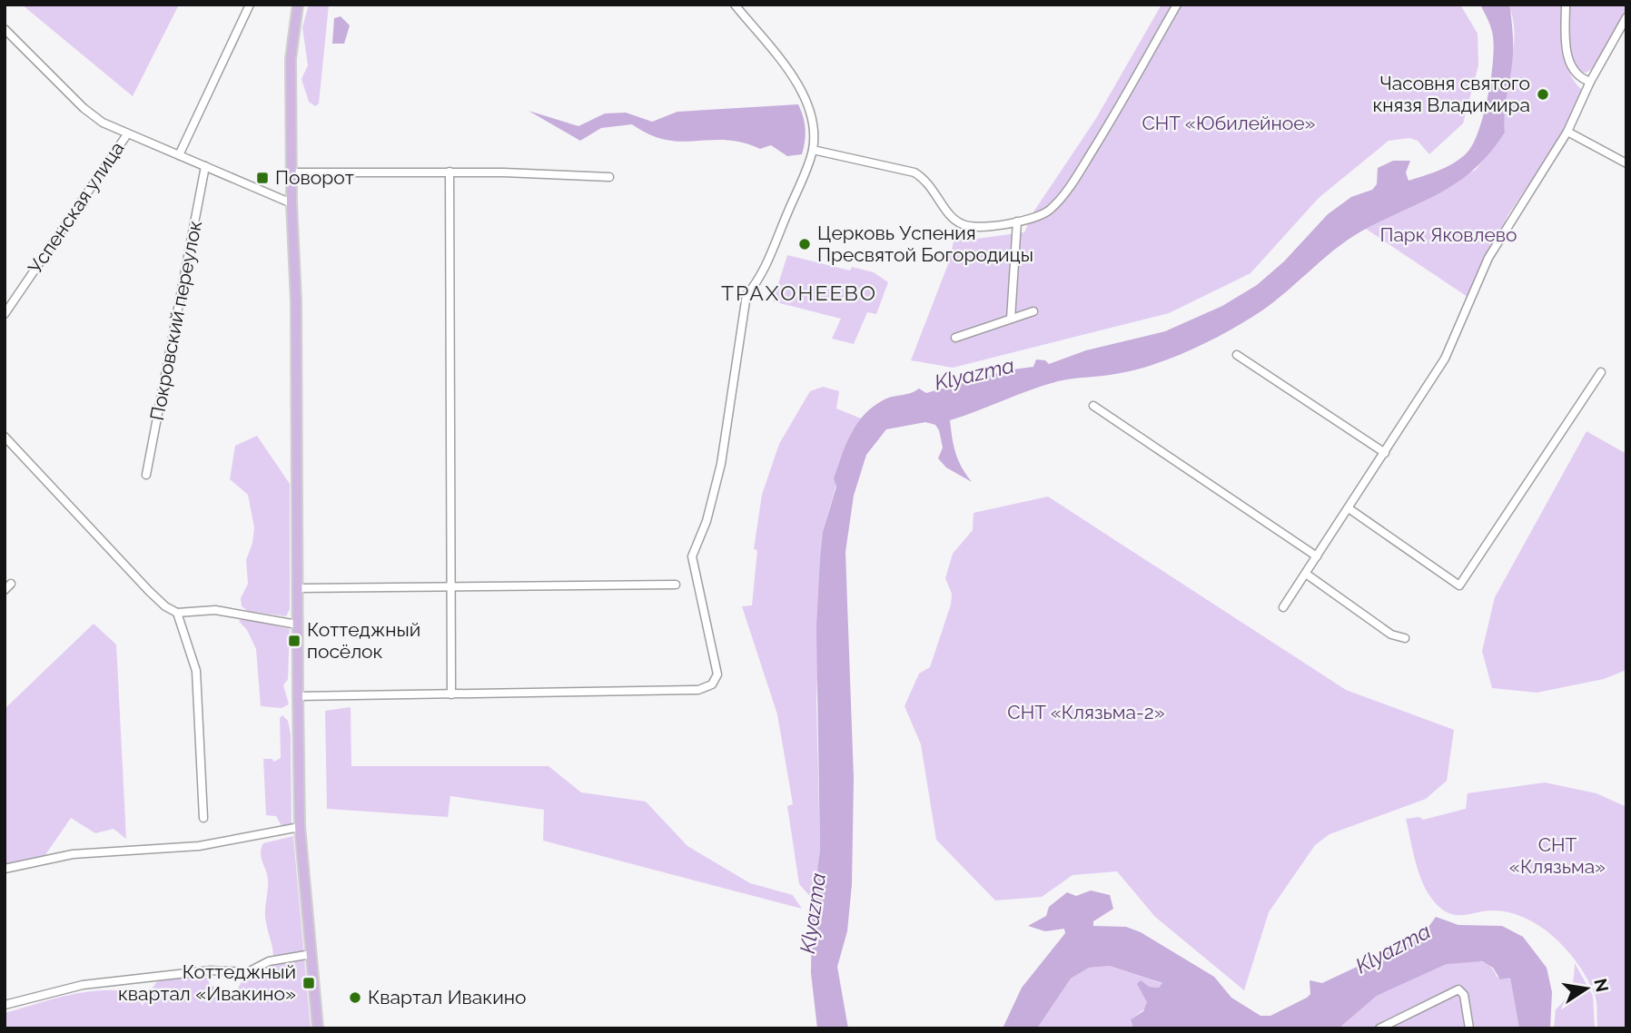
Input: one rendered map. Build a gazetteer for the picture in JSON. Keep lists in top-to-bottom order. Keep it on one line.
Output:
{"streets":{"street":["Успенская улица","Покровский переулок"]},"districts":["ТРАХОНЕЕВО"],"water":["Klyazma"],"parks":["СНТ «Юбилейное»","Парк Яковлево","СНТ «Клязьма-2»","СНТ «Клязьма»"],"places":{"other":["Часовня святого князя Владимира","Церковь Успения Пресвятой Богородицы","Квартал Ивакино"],"transit":["Поворот","Коттеджный посёлок","Коттеджный квартал «Ивакино»"]},"north":"right"}
